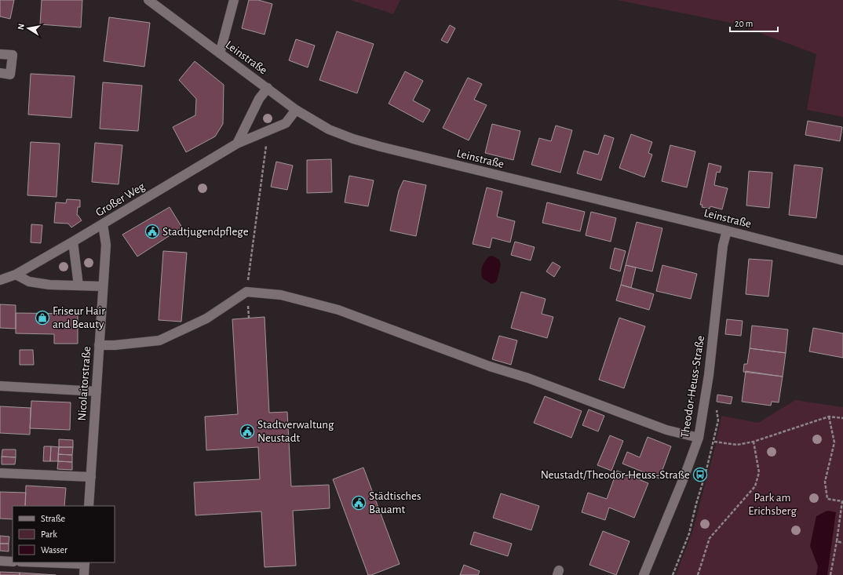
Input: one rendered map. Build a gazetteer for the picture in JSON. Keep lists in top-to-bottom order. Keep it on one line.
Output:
{"streets":{"street":["Leinstraße","Großer Weg","Nicolaitorstraße","Theodor-Heuss-Straße"]},"crossings":[["Leinstraße","Großer Weg"],["Leinstraße","Theodor-Heuss-Straße"],["Großer Weg","Nicolaitorstraße"]],"parks":["Park am Erichsberg"],"places":{"public building":["Stadtjugendpflege","Stadtverwaltung Neustadt","Städtisches Bauamt"],"shop":["Friseur Hair and Beauty"],"bus stop":["Neustadt/Theodor-Heuss-Straße"]},"legend":["Straße","Park","Wasser"],"scale_bar":"20 m","north":"left"}
